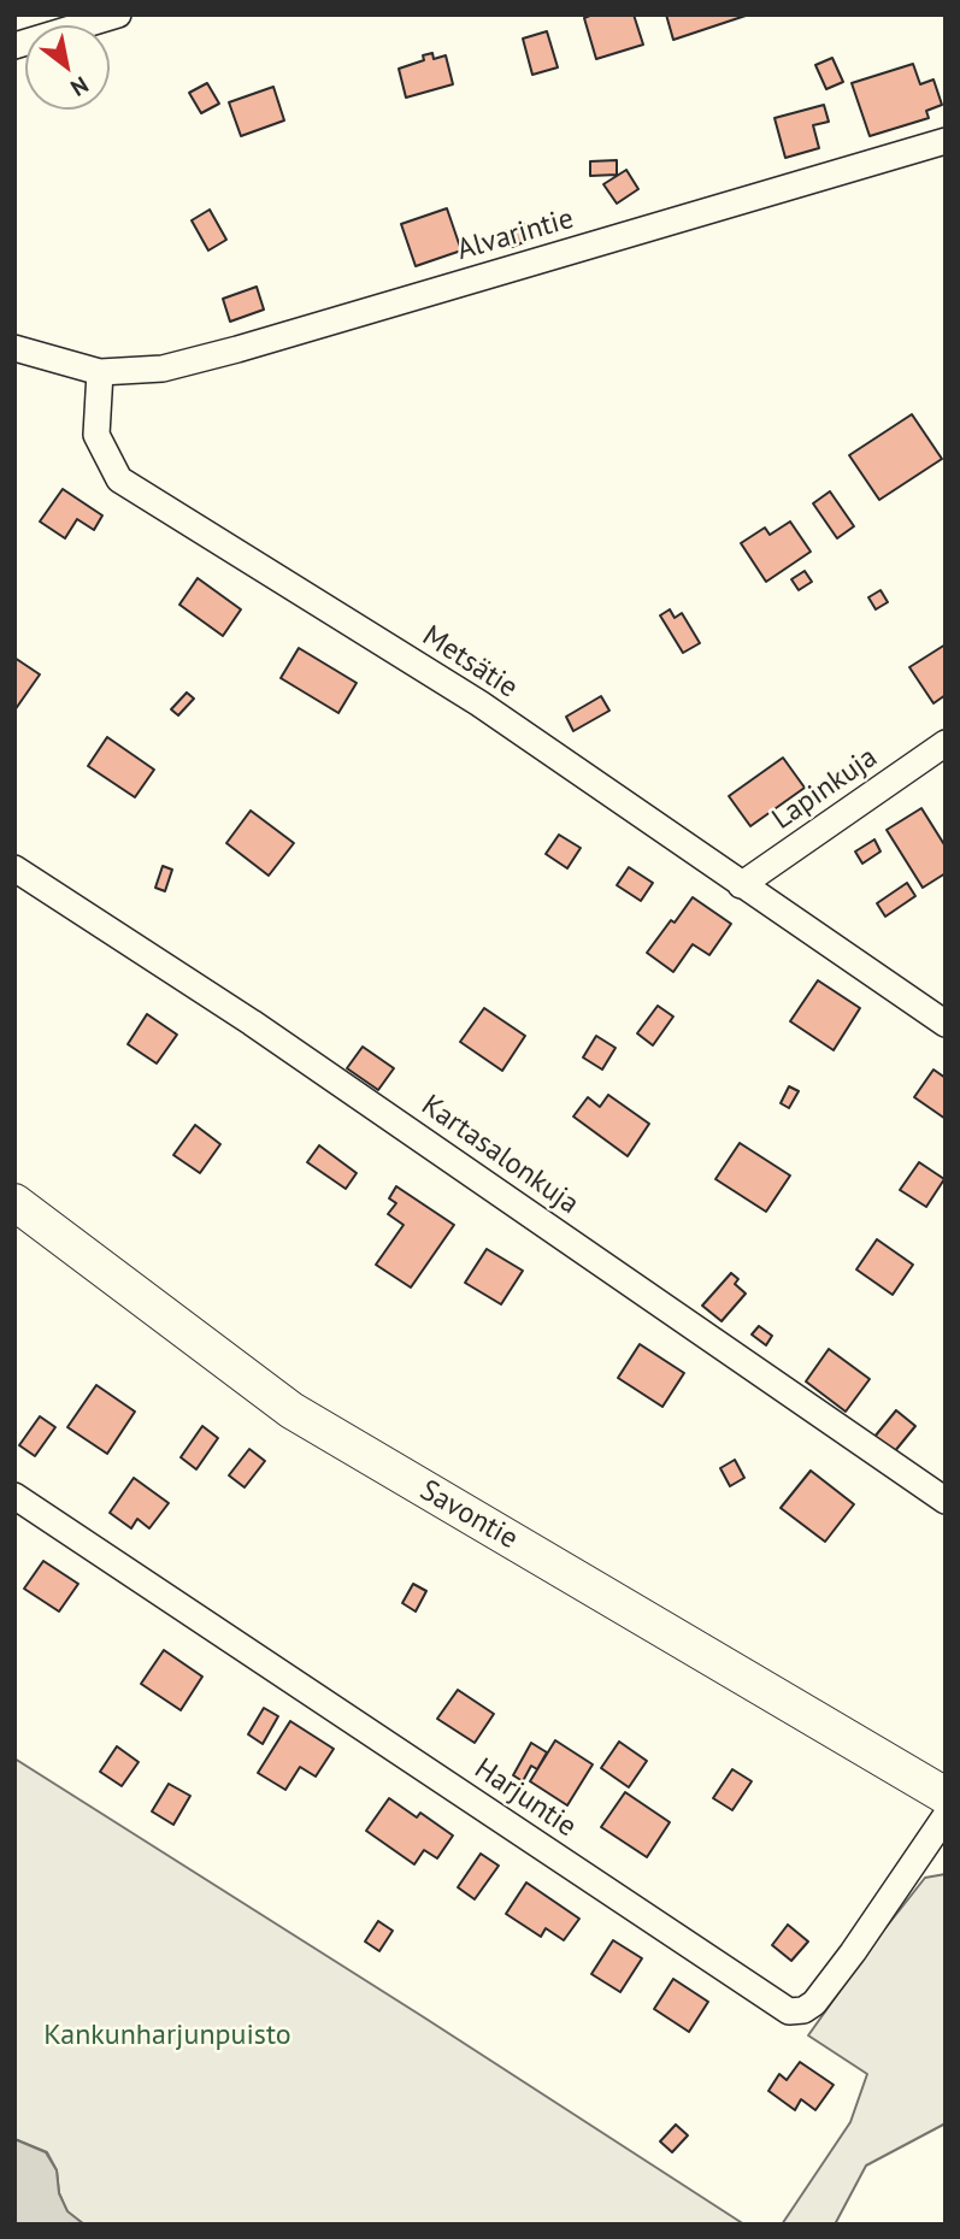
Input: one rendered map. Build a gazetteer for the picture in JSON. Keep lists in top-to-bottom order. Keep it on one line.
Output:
{"streets":{"street":["Alvarintie","Metsätie","Lapinkuja","Kartasalonkuja","Savontie","Harjuntie"]},"crossings":[["Alvarintie","Metsätie"],["Metsätie","Lapinkuja"]],"parks":["Kankunharjunpuisto"],"north":"bottom right"}
